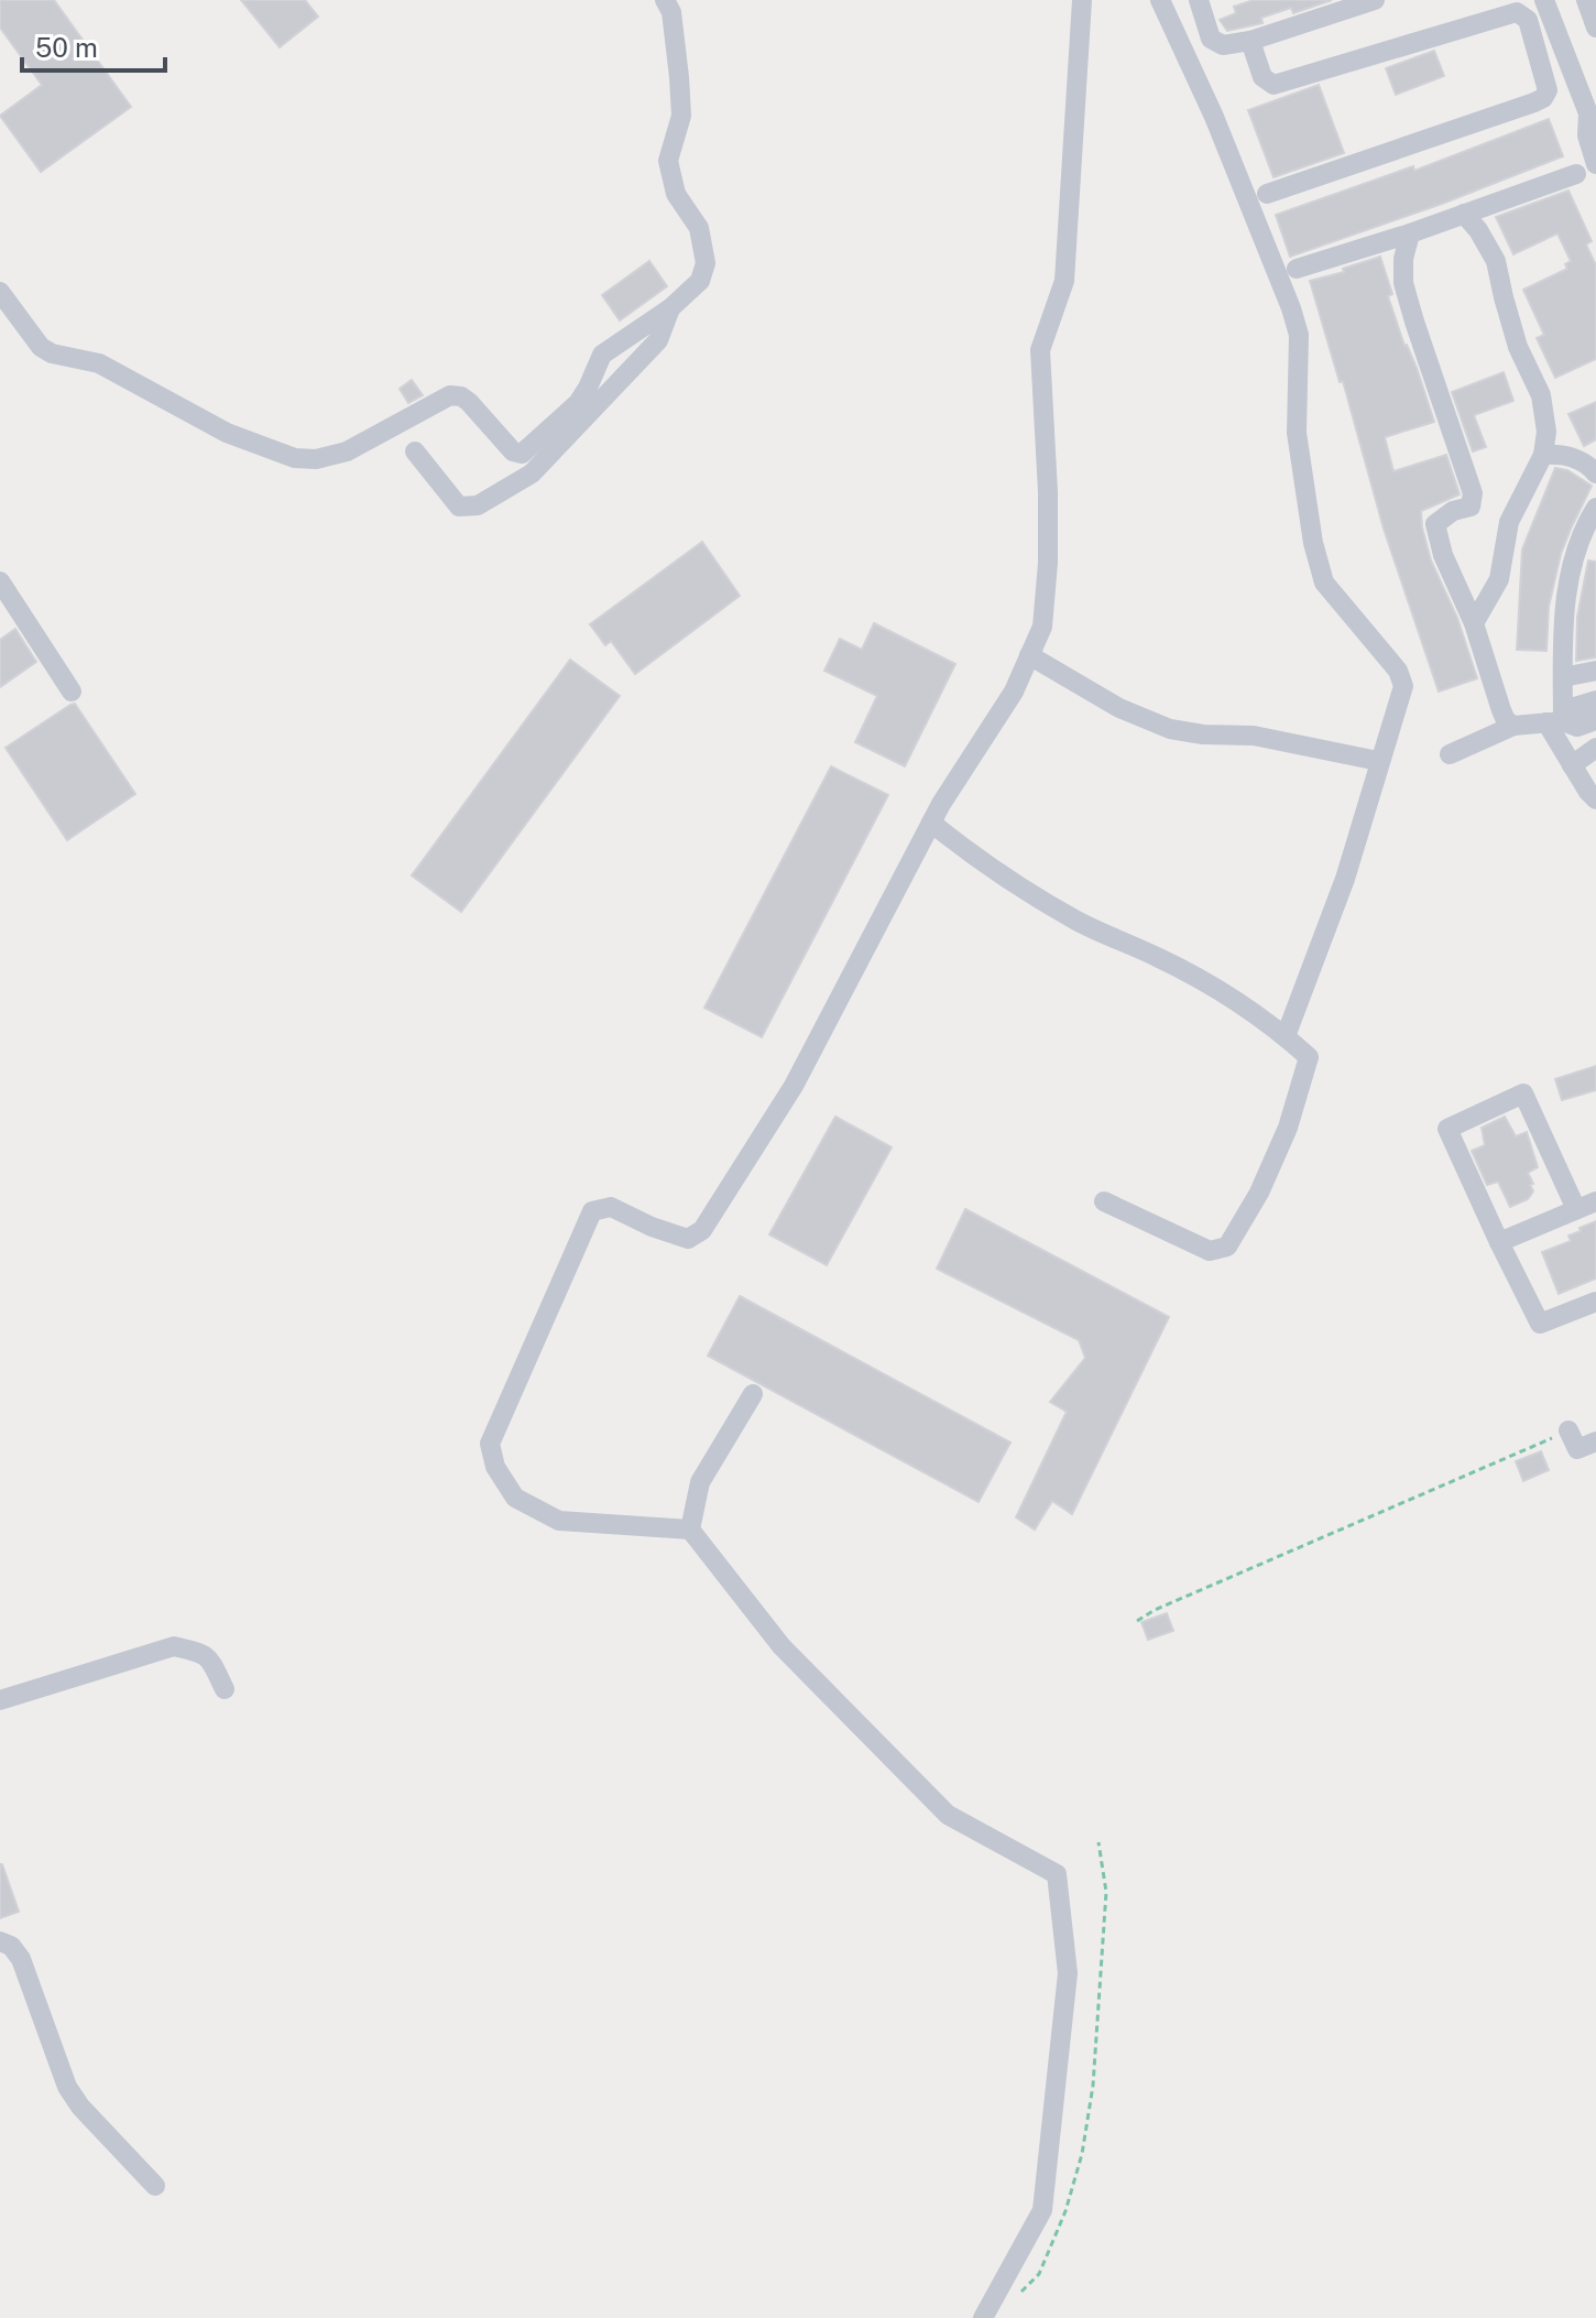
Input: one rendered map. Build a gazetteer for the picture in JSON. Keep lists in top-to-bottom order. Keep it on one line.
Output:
{"scale_bar":"50 m"}
